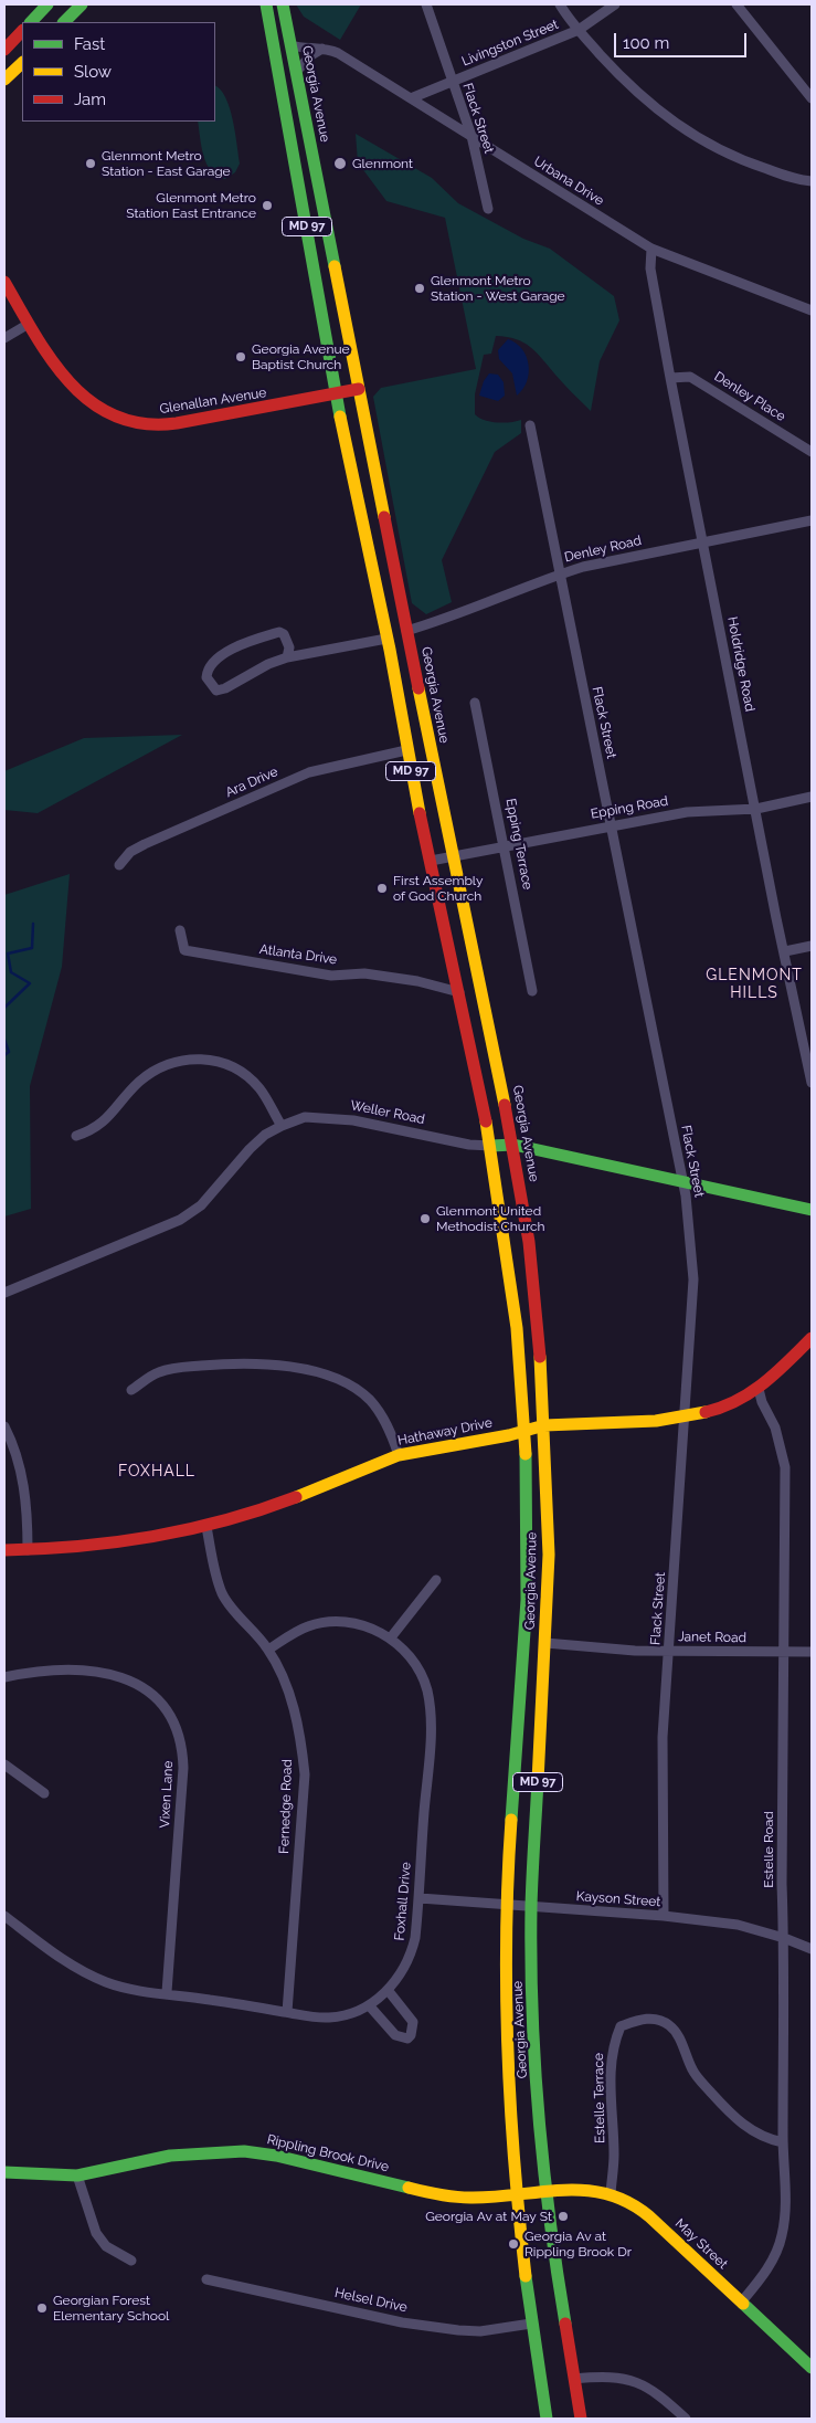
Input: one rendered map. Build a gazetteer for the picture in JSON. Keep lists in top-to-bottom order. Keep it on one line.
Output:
{"streets":{"main road":["Georgia Avenue","MD 97","Glenallan Avenue","Weller Road","Hathaway Drive","Rippling Brook Drive","May Street"],"street":["Livingston Street","Flack Street","Urbana Drive","Denley Place","Denley Road","Holdridge Road","Ara Drive","Epping Road","Epping Terrace","Atlanta Drive","Janet Road","Vixen Lane","Fernedge Road","Estelle Road","Kayson Street","Foxhall Drive","Estelle Terrace","Helsel Drive"]},"crossings":[["Livingston Street","Flack Street"],["Livingston Street","Urbana Drive"],["Georgia Avenue","Urbana Drive"],["Georgia Avenue","Glenallan Avenue"],["Georgia Avenue","Denley Road"],["Georgia Avenue","Ara Drive"],["Georgia Avenue","Epping Road"],["Georgia Avenue","Atlanta Drive"],["Georgia Avenue","Weller Road"],["Georgia Avenue","Hathaway Drive"],["Georgia Avenue","Janet Road"],["Georgia Avenue","Kayson Street"],["Georgia Avenue","Rippling Brook Drive"],["Georgia Avenue","May Street"],["Georgia Avenue","Helsel Drive"],["Flack Street","Urbana Drive"],["Flack Street","Denley Road"],["Flack Street","Epping Road"],["Flack Street","Weller Road"],["Flack Street","Hathaway Drive"],["Flack Street","Janet Road"],["Flack Street","Kayson Street"],["Urbana Drive","Holdridge Road"],["Denley Place","Holdridge Road"],["Denley Road","Holdridge Road"],["Holdridge Road","Epping Road"],["Epping Road","Epping Terrace"],["Hathaway Drive","Fernedge Road"],["Hathaway Drive","Estelle Road"],["Janet Road","Estelle Road"],["Vixen Lane","Foxhall Drive"],["Fernedge Road","Foxhall Drive"],["Estelle Road","Kayson Street"],["Estelle Road","Estelle Terrace"],["Estelle Road","May Street"],["Kayson Street","Foxhall Drive"],["Estelle Terrace","May Street"],["Rippling Brook Drive","May Street"]],"districts":["GLENMONT HILLS","FOXHALL"],"places":["Glenmont Metro Station - East Garage","Glenmont","Glenmont Metro Station East Entrance","Glenmont Metro Station - West Garage","Georgia Avenue Baptist Church","First Assembly of God Church","Glenmont United Methodist Church","Georgia Av at May St","Georgia Av at Rippling Brook Dr","Georgian Forest Elementary School"],"legend":["Fast","Slow","Jam"],"scale_bar":"100 m"}
